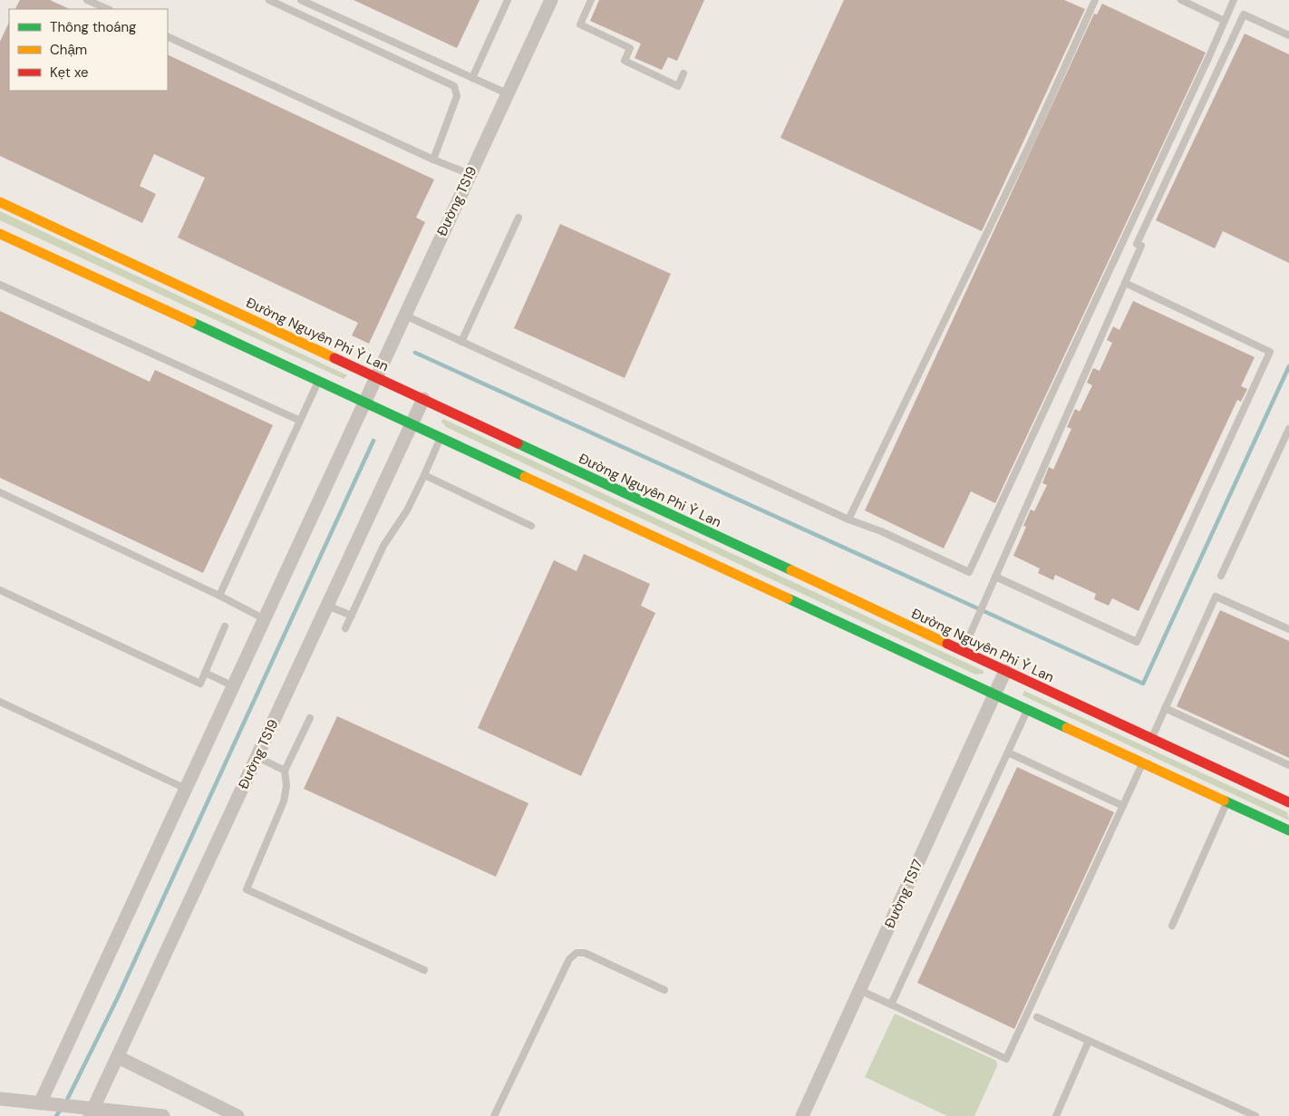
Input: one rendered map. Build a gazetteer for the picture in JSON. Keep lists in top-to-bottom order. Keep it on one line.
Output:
{"streets":{"main road":["Đường Nguyên Phi Ỷ Lan"],"street":["Đường TS19","Đường TS17"]},"crossings":[["Đường TS19","Đường Nguyên Phi Ỷ Lan"],["Đường Nguyên Phi Ỷ Lan","Đường TS17"]],"legend":["Thông thoáng","Chậm","Kẹt xe"]}
